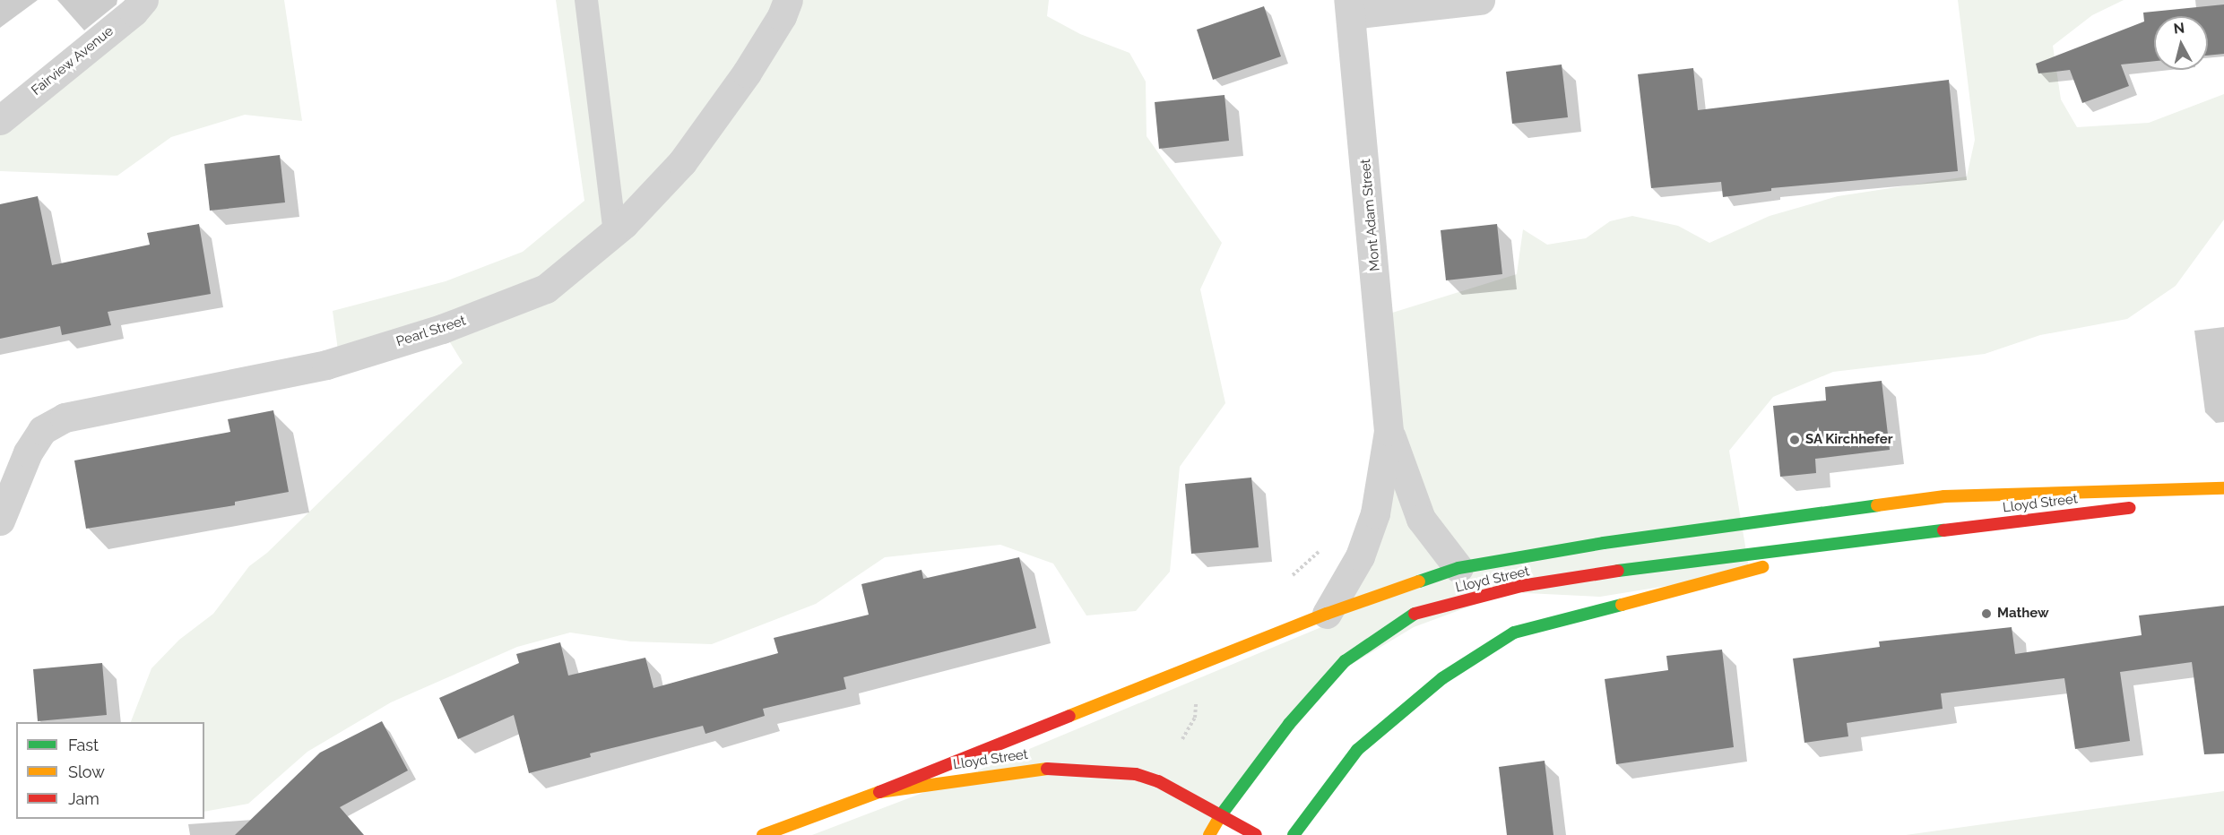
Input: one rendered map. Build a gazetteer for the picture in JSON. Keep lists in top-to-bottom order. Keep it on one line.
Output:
{"streets":{"main road":["Lloyd Street"],"street":["Fairview Avenue","Mont Adam Street","Pearl Street"]},"places":["SA Kirchhefer","Mathew"],"legend":["Fast","Slow","Jam"],"north":"top"}
